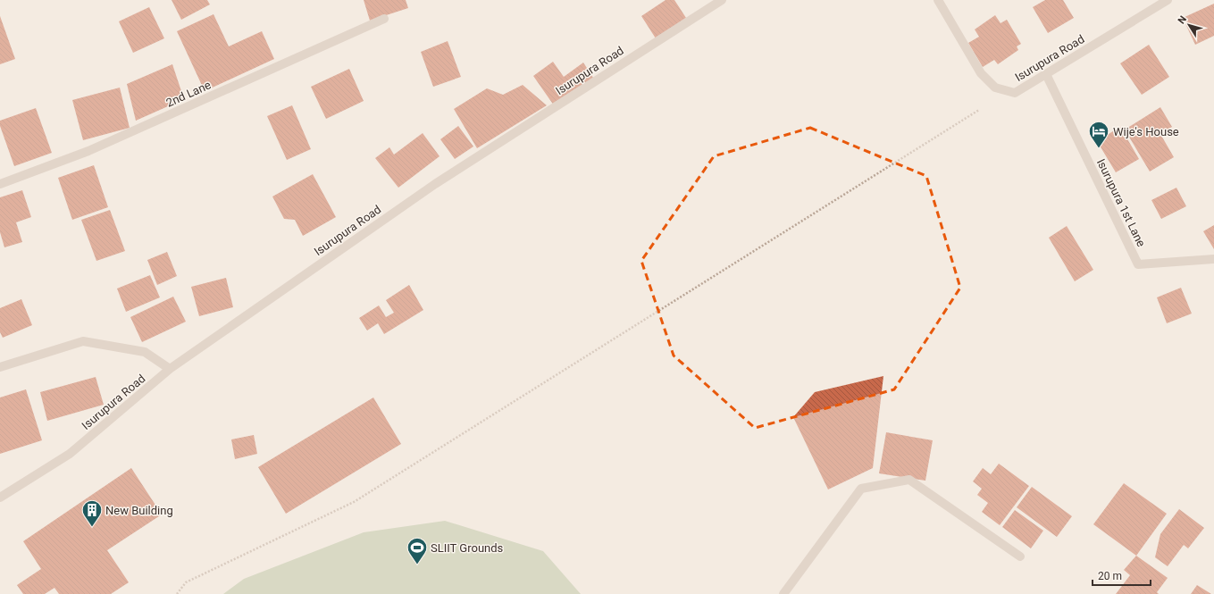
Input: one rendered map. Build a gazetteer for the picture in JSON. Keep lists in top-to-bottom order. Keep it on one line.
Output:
{"streets":{"street":["Isurupura Road","2nd Lane","Isurupura 1st Lane"]},"crossings":[["Isurupura Road","Isurupura 1st Lane"]],"places":{"hotel":["Wije's House"],"building":["New Building"],"sports":["SLIIT Grounds"]},"scale_bar":"20 m","north":"top left"}
